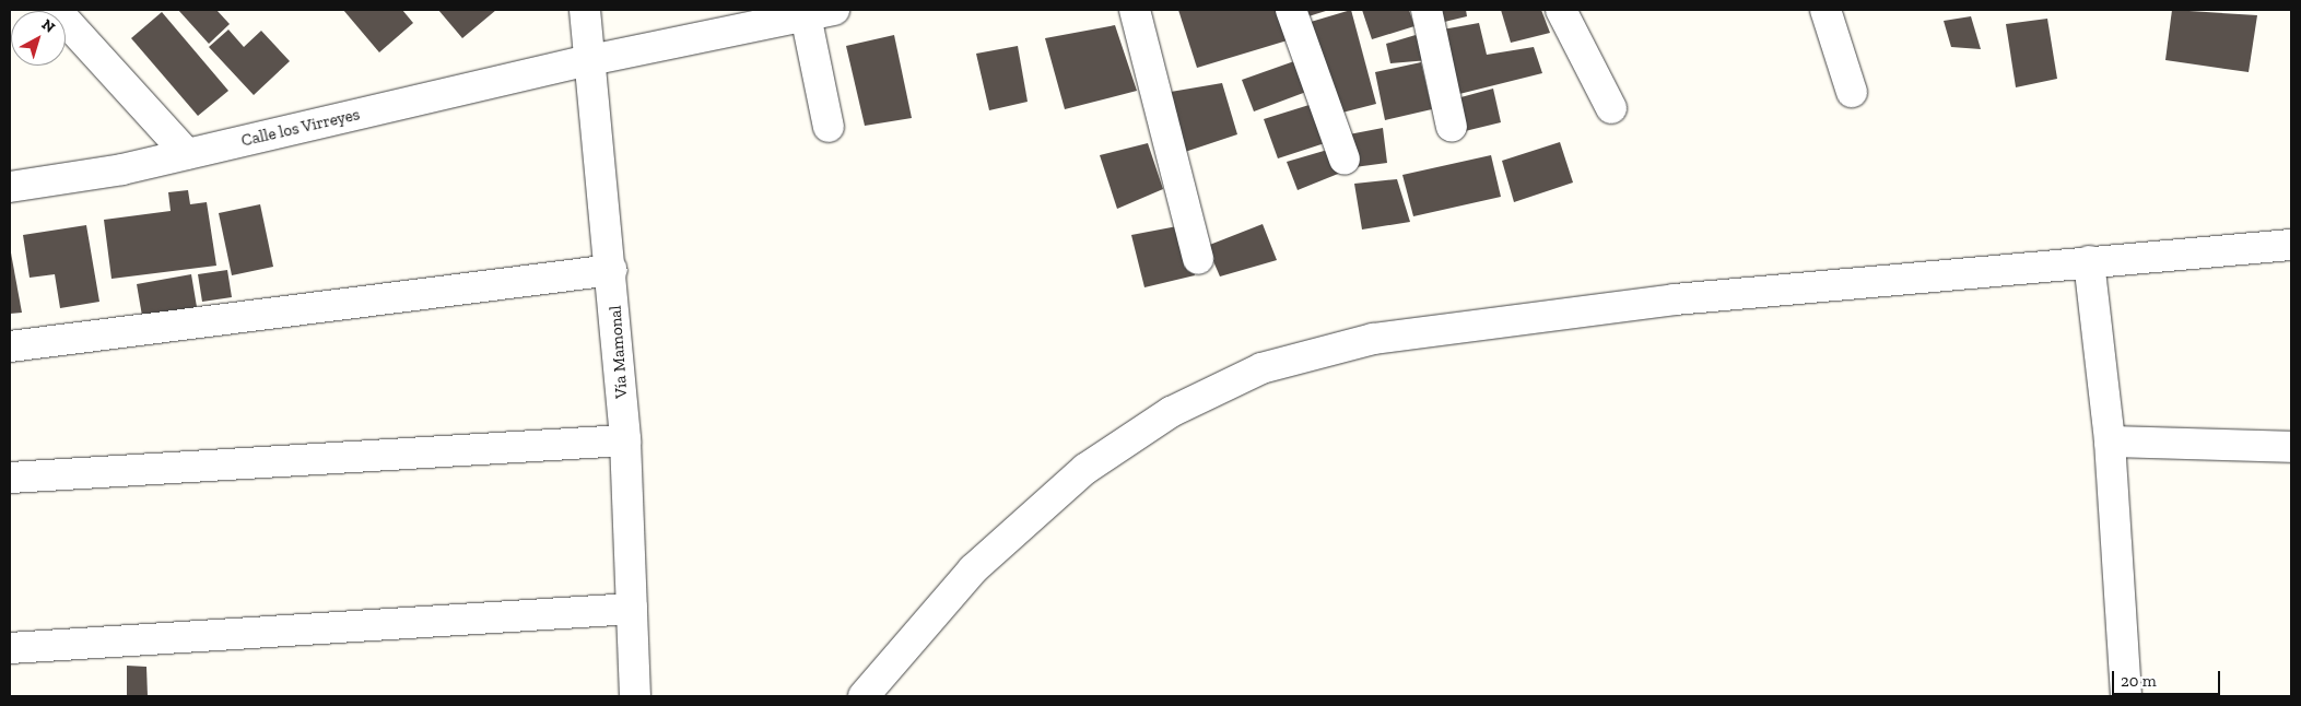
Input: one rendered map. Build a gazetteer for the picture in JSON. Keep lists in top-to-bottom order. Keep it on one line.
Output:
{"streets":{"street":["Calle los Virreyes","Vía Mamonal"]},"crossings":[["Calle los Virreyes","Vía Mamonal"]],"scale_bar":"20 m","north":"top right"}
